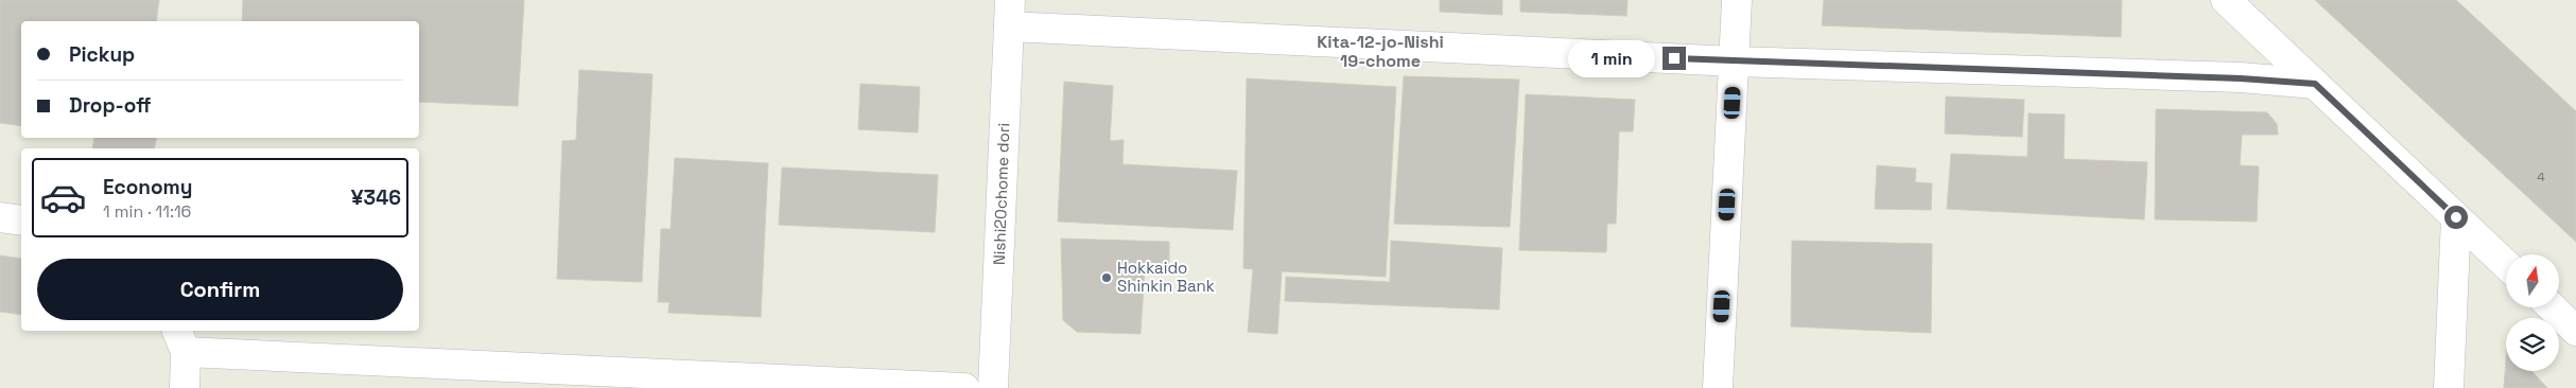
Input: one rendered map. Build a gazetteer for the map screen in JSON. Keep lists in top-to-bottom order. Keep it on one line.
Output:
{"streets":{"street":["Nishi20chome dori"]},"districts":["Kita-12-jo-Nishi 19-chome"],"places":["Hokkaido Shinkin Bank"],"house_numbers":["4"],"north":"top","page":{"banner":["Pickup","Drop-off"],"bubble":"1 min","list":[{"name":"Economy","note":"1 min · 11:16","value":"¥346"}],"buttons":"Confirm"}}
